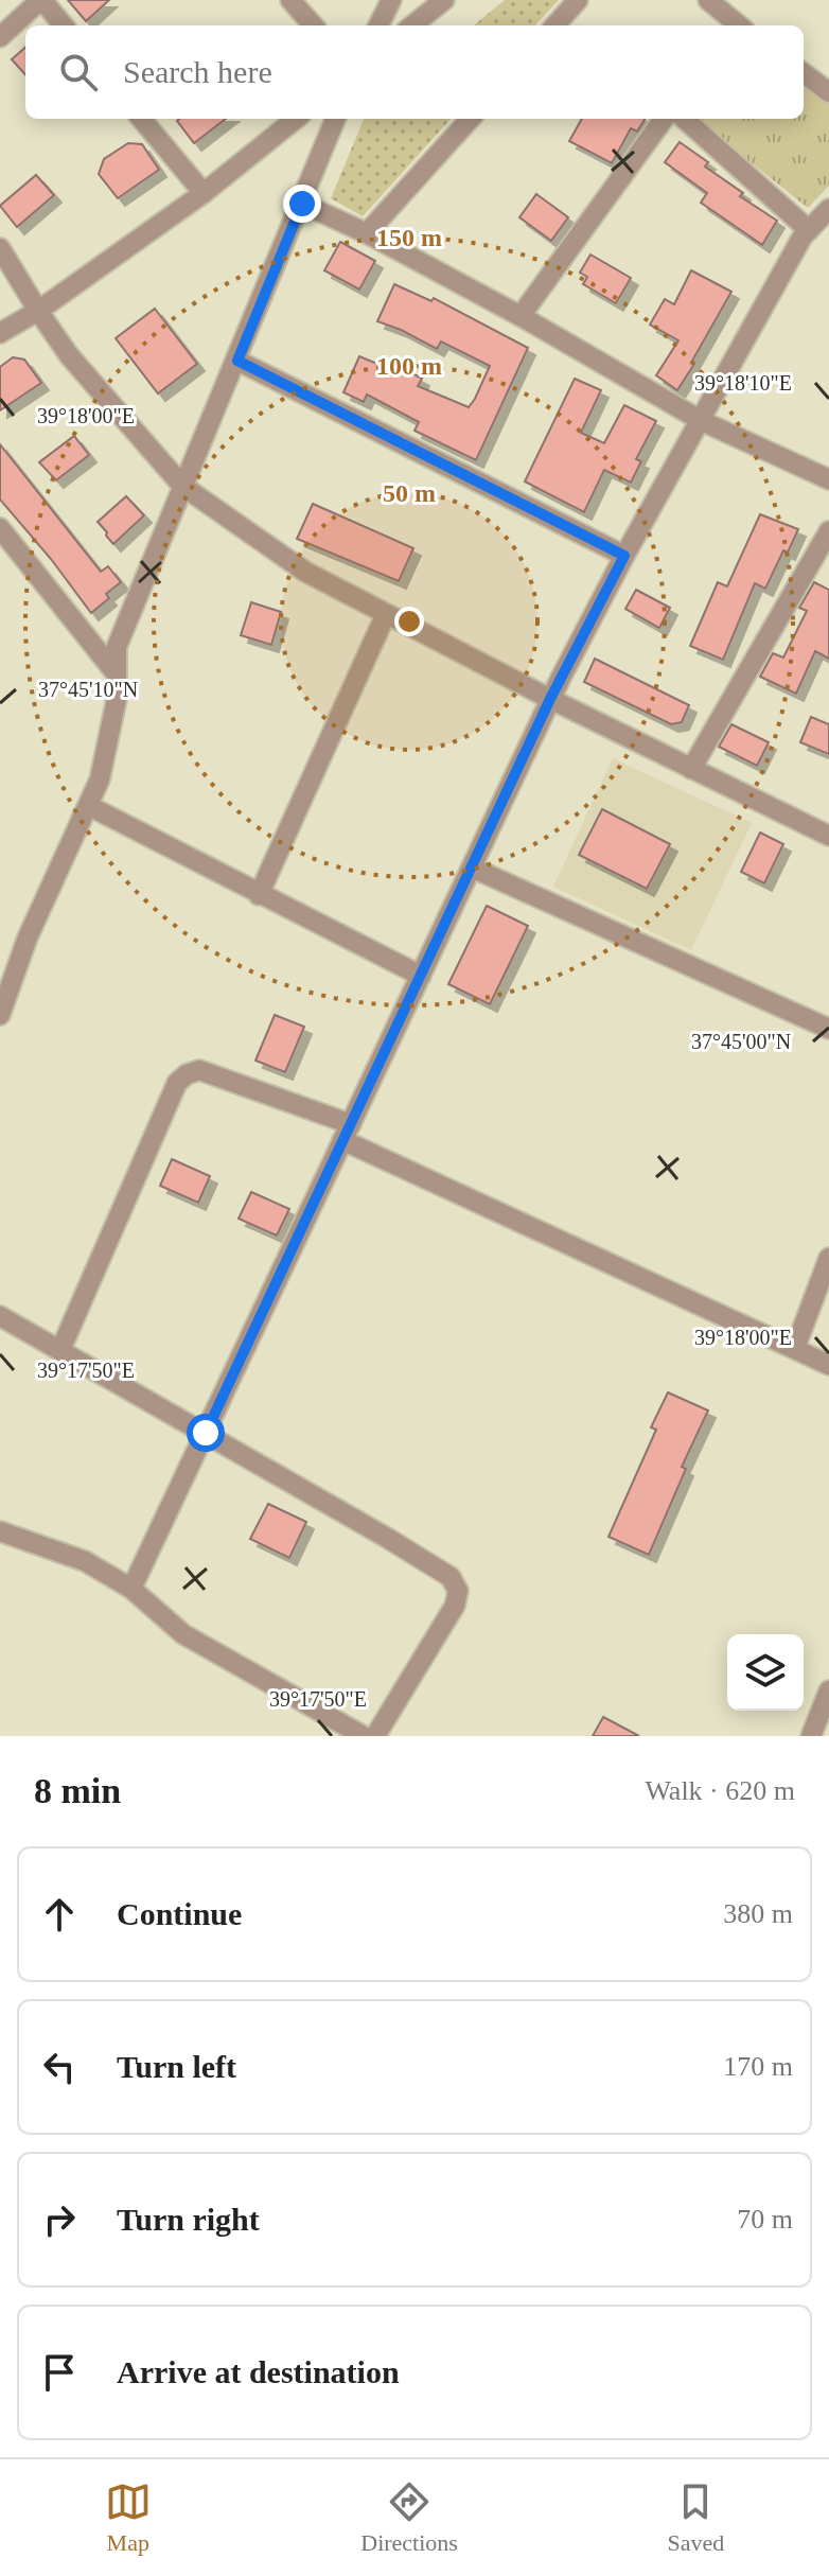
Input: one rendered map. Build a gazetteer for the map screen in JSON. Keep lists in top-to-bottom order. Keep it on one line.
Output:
{"page":{"search":"Search here","heading":["8 min","Walk · 620 m"],"list":[["Continue","380 m"],["Turn left","170 m"],["Turn right","70 m"],"Arrive at destination"],"nav":["Map","Directions","Saved"]},"coordinates":["39°18'10\"E","39°18'00\"E","37°45'10\"N","37°45'00\"N","39°17'50\"E"],"rings":["150 m","100 m","50 m"]}
